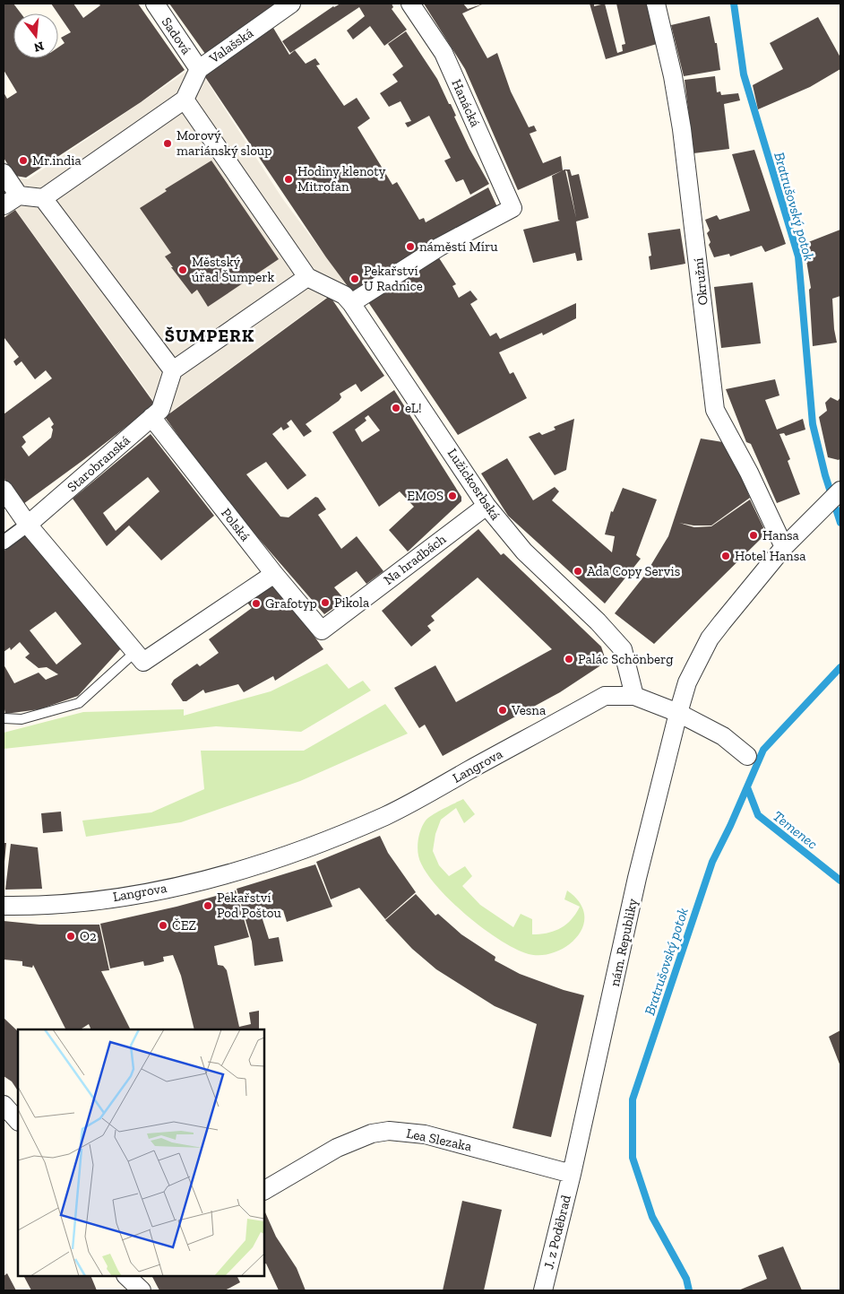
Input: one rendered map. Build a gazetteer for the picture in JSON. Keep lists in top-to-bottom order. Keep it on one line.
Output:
{"streets":{"street":["Sadová","Valašská","Hanácká","Okružní","Starobranská","Lužickosrbská","Polská","Na hradbách","Langrova","nám. Republiky","Lea Slezaka","J. z Poděbrad"]},"crossings":[["Sadová","Valašská"],["Hanácká","Lužickosrbská"],["Starobranská","Polská"],["Lužickosrbská","Na hradbách"],["Lužickosrbská","Langrova"],["Polská","Na hradbách"],["Langrova","nám. Republiky"],["nám. Republiky","Lea Slezaka"],["nám. Republiky","J. z Poděbrad"],["Lea Slezaka","J. z Poděbrad"]],"districts":["ŠUMPERK"],"water":["Bratrušovský potok","Temenec"],"places":["Morový mariánský sloup","Mr.india","Hodiny klenoty Mitrofan","náměstí Míru","Městský úřad Šumperk","Pekařství U Radnice","eL!","EMOS","Hansa","Hotel Hansa","Ada Copy Servis","Pikola","Grafotyp","Palác Schönberg","Vesna","Pekařství Pod Poštou","ČEZ","O2"],"north":"bottom"}
